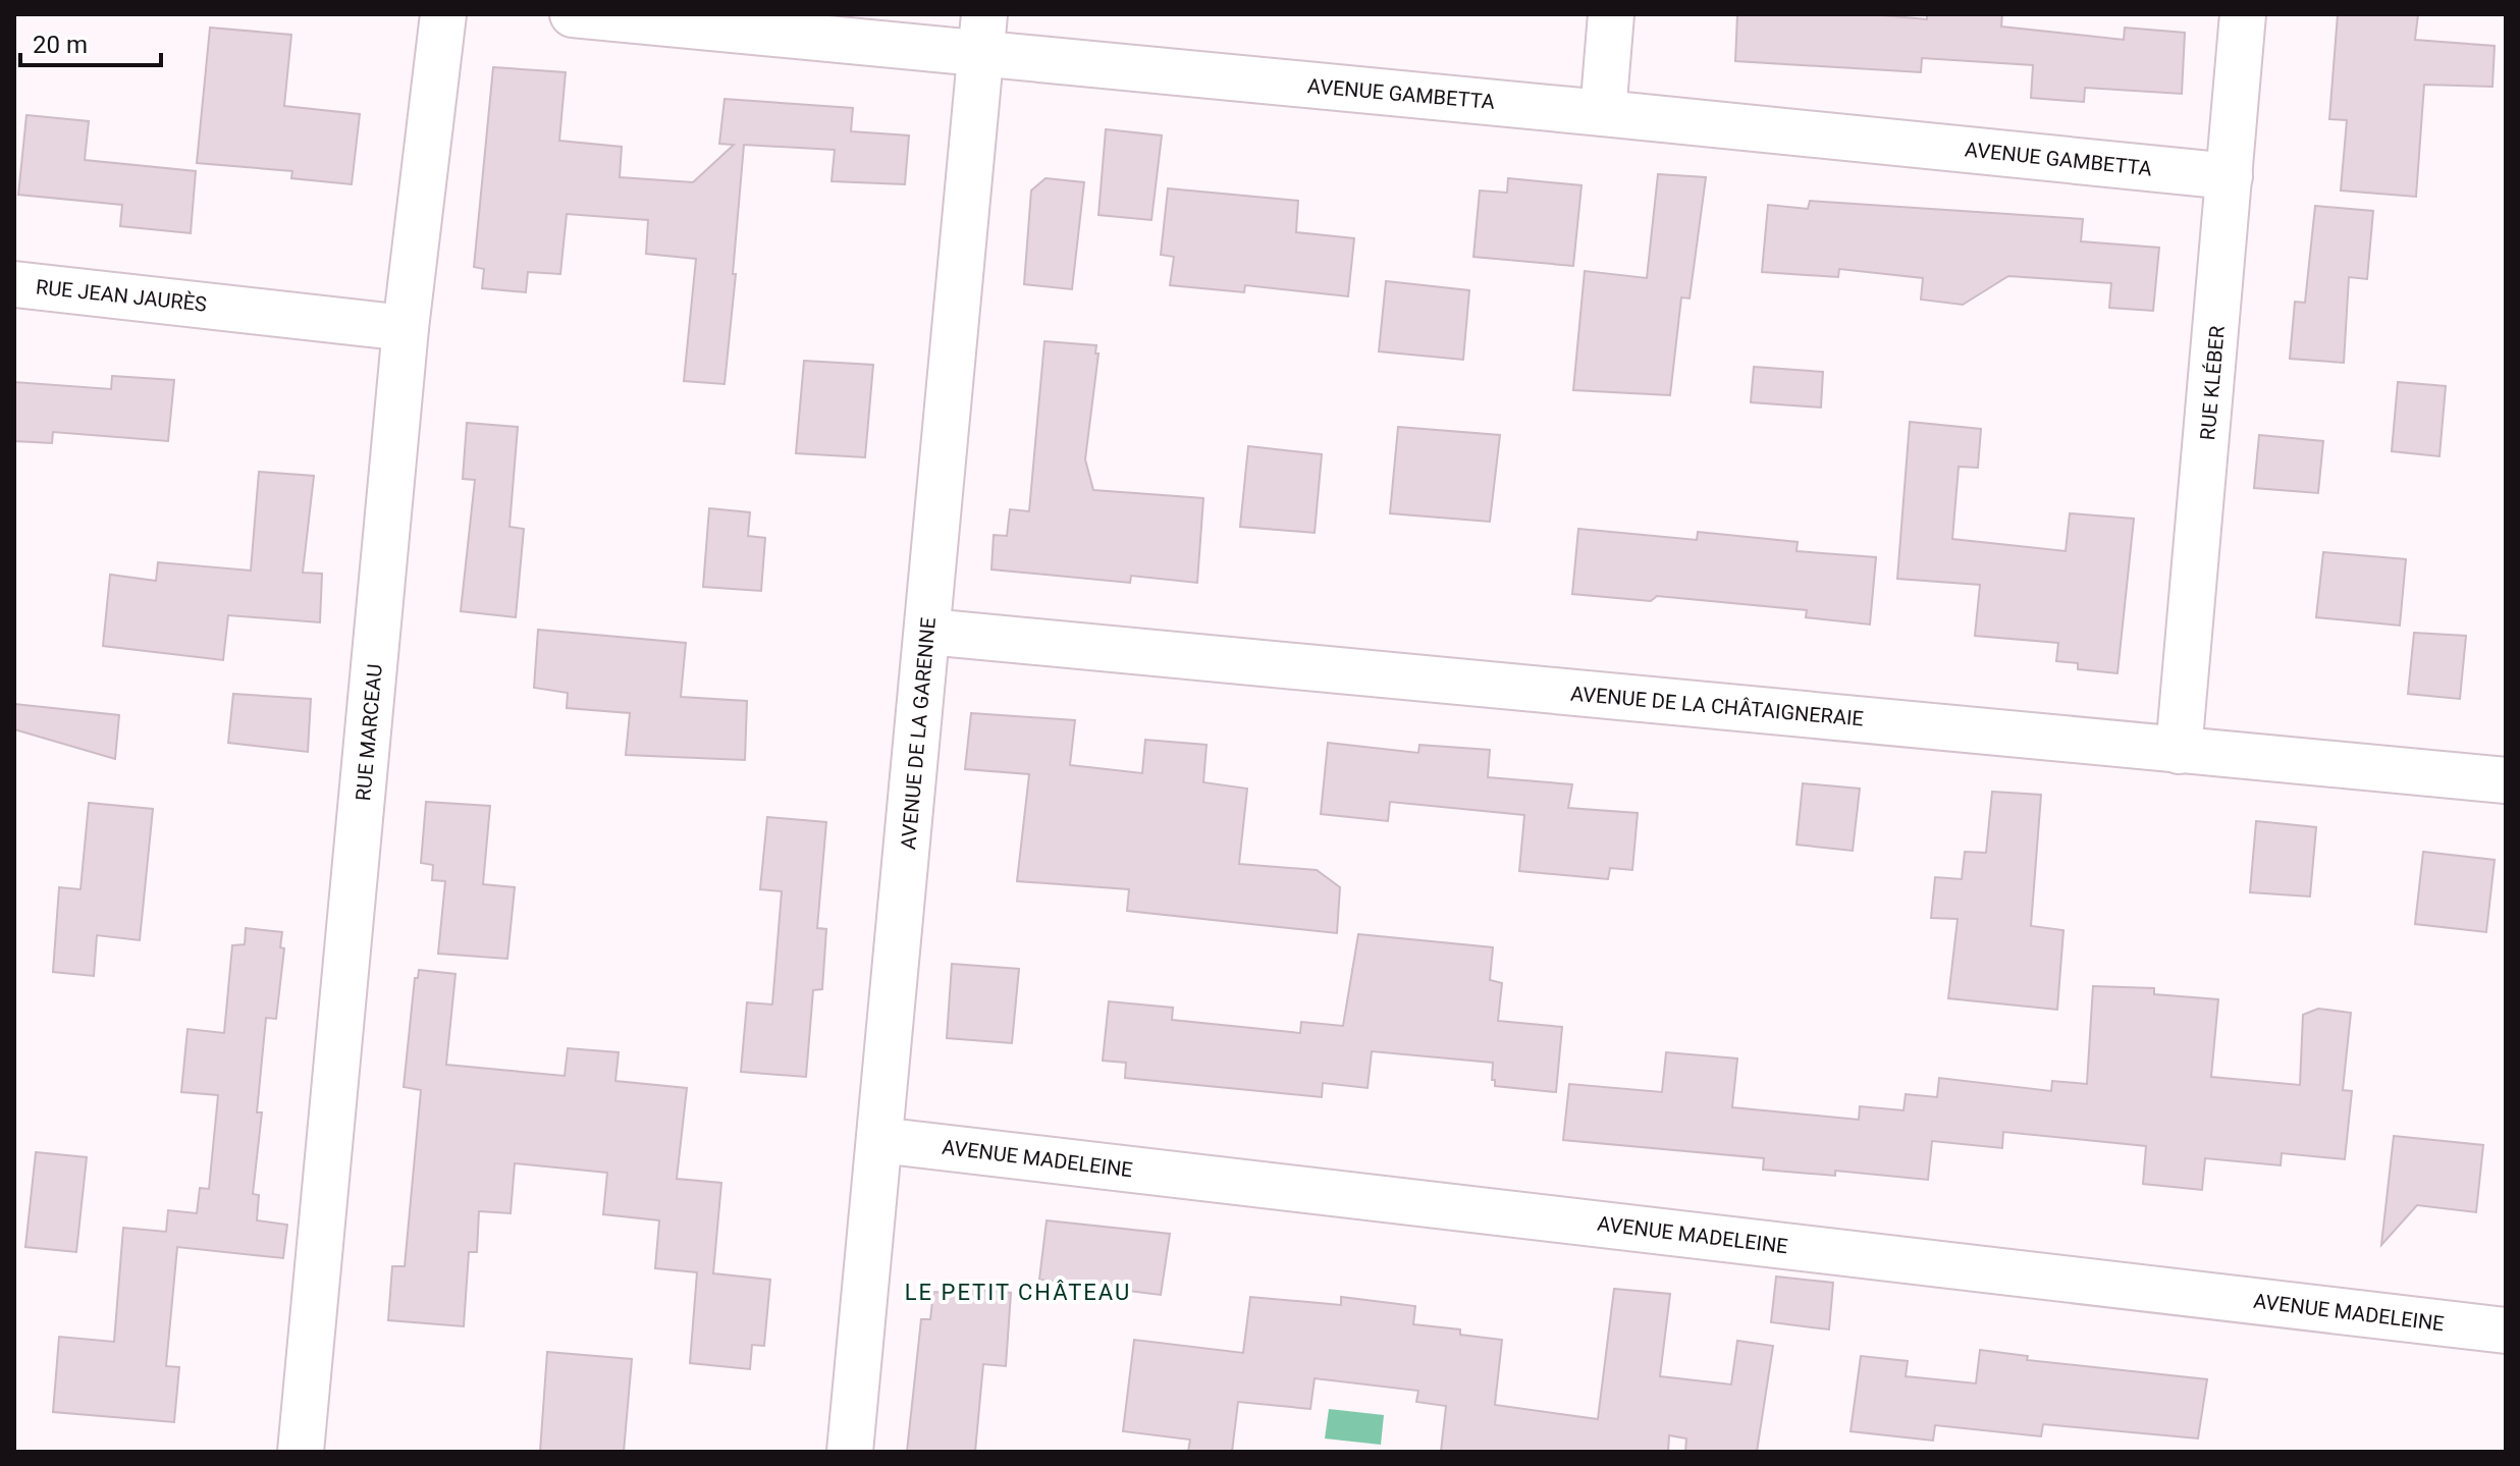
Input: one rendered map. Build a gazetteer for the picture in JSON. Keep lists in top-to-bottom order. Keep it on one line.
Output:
{"streets":{"street":["AVENUE GAMBETTA","RUE JEAN JAURÈS","RUE KLÉBER","AVENUE DE LA CHÂTAIGNERAIE","RUE MARCEAU","AVENUE DE LA GARENNE","AVENUE MADELEINE"]},"crossings":[["AVENUE GAMBETTA","RUE KLÉBER"],["AVENUE GAMBETTA","AVENUE DE LA GARENNE"],["RUE JEAN JAURÈS","RUE MARCEAU"],["RUE KLÉBER","AVENUE DE LA CHÂTAIGNERAIE"],["AVENUE DE LA CHÂTAIGNERAIE","AVENUE DE LA GARENNE"],["AVENUE DE LA GARENNE","AVENUE MADELEINE"]],"districts":["LE PETIT CHÂTEAU"],"scale_bar":"20 m"}
